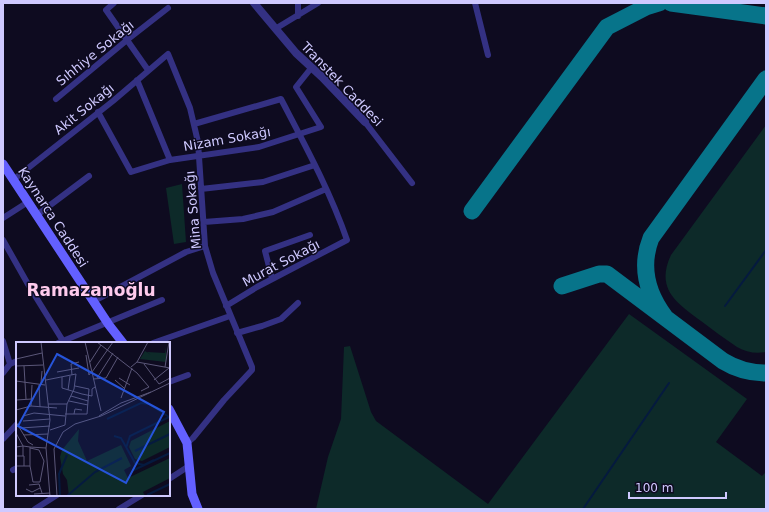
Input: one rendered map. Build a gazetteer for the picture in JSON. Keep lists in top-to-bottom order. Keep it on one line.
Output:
{"streets":{"main road":["Kaynarca Caddesi"],"street":["Sıhhiye Sokağı","Transtek Caddesi","Akit Sokağı","Nizam Sokağı","Mina Sokağı","Murat Sokağı"]},"crossings":[["Transtek Caddesi","Nizam Sokağı"],["Akit Sokağı","Nizam Sokağı"],["Akit Sokağı","Mina Sokağı"],["Akit Sokağı","Kaynarca Caddesi"],["Nizam Sokağı","Mina Sokağı"],["Mina Sokağı","Murat Sokağı"]],"districts":["Ramazanoğlu"],"scale_bar":"100 m"}
